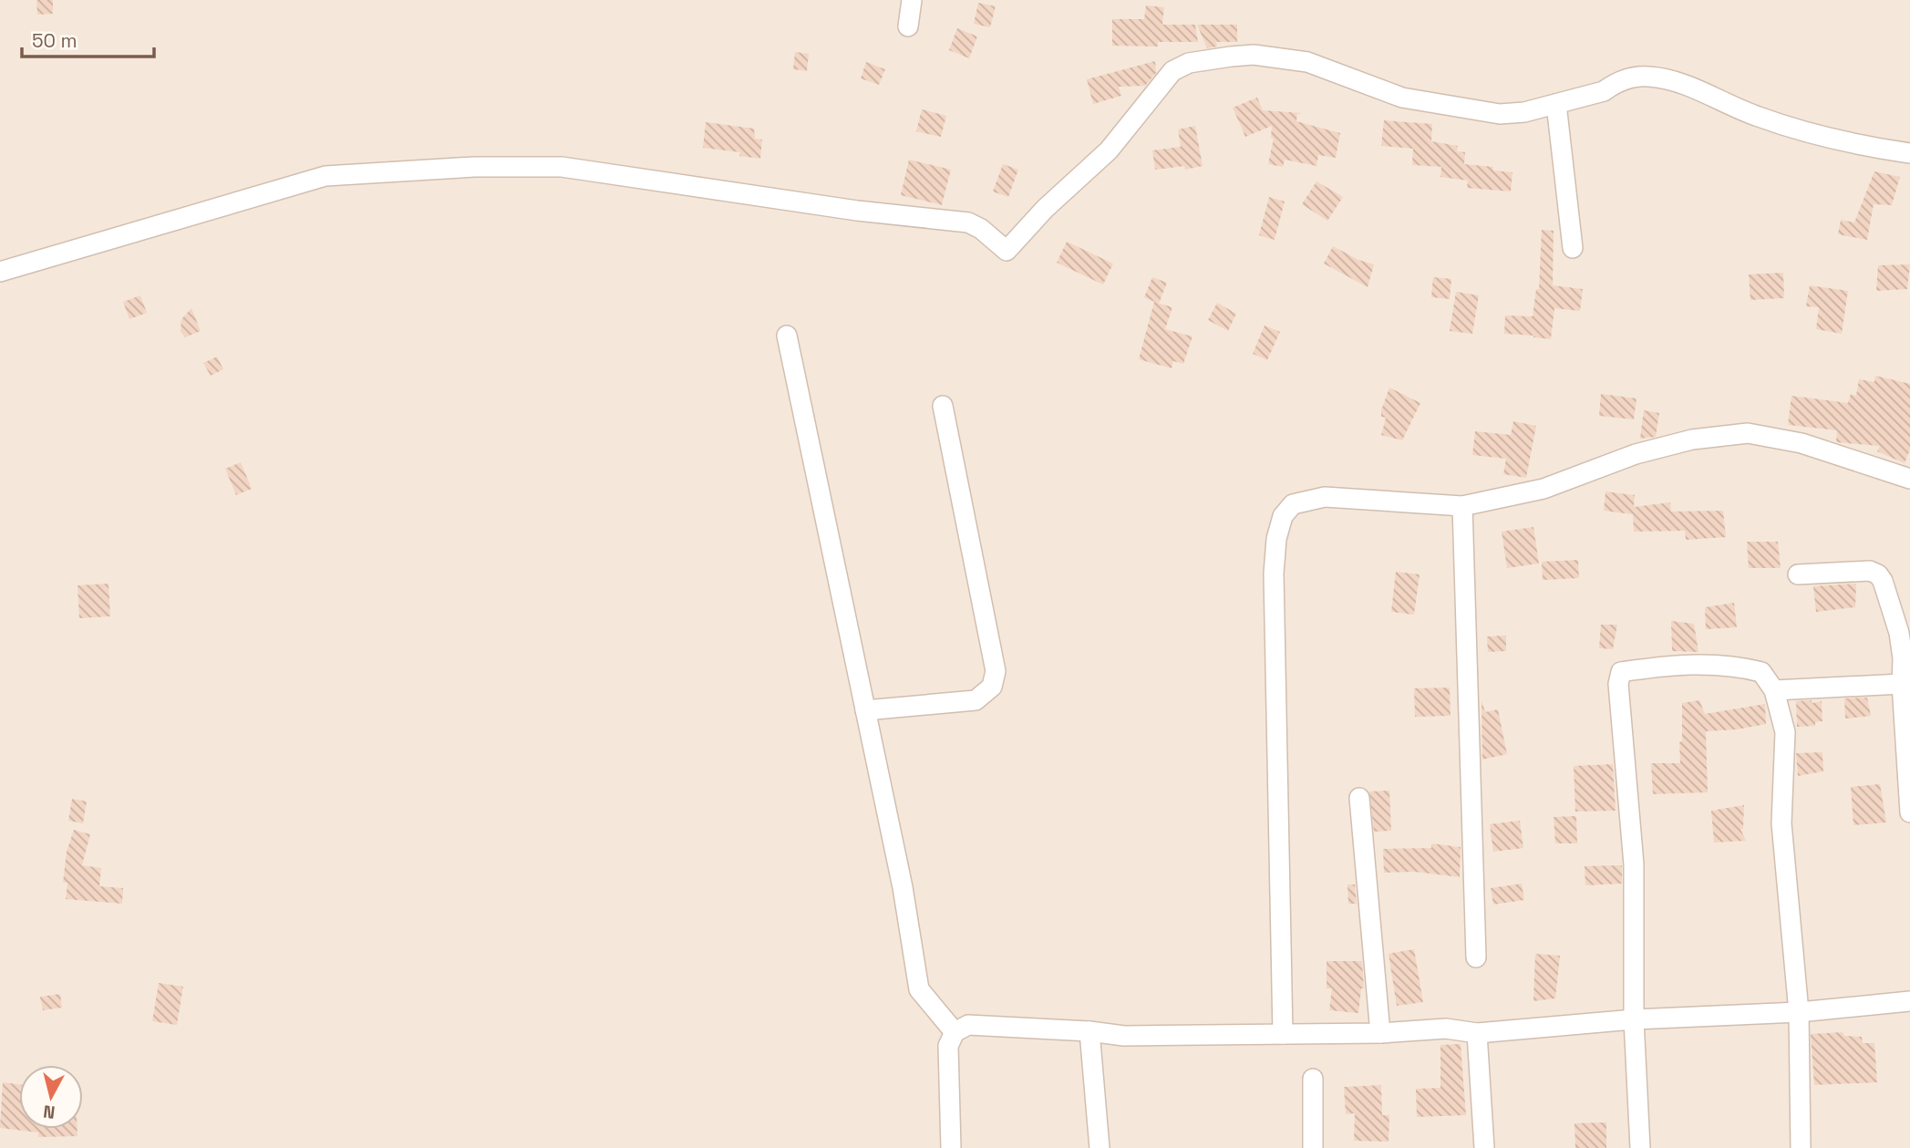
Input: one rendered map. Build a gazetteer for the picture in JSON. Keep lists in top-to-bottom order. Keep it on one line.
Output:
{"scale_bar":"50 m","north":"bottom"}
